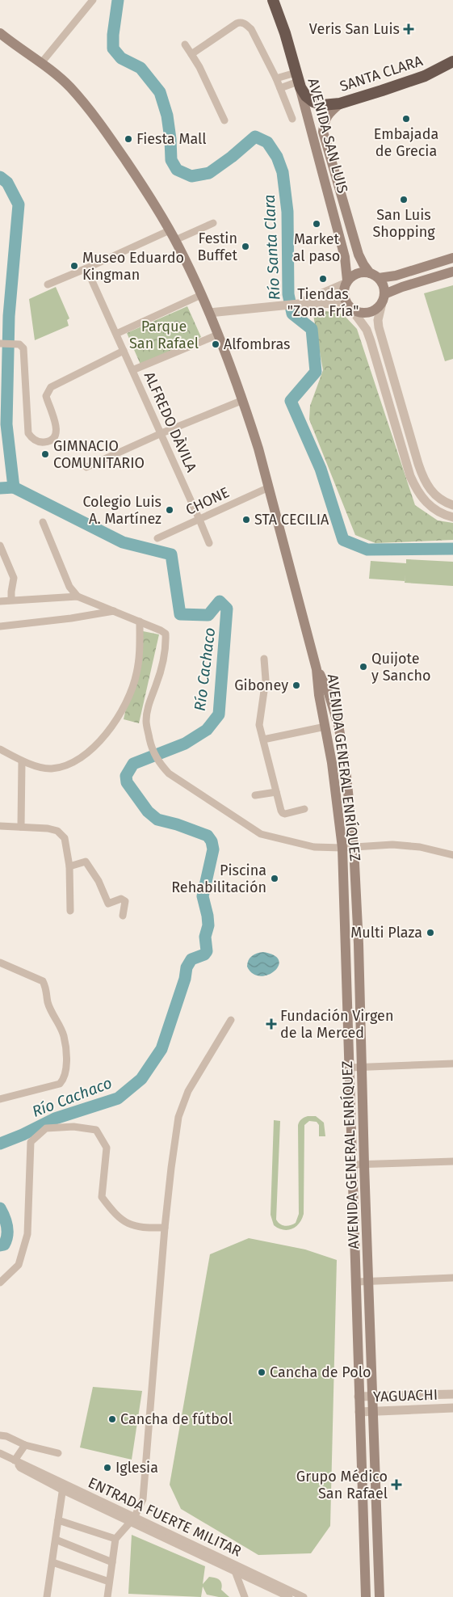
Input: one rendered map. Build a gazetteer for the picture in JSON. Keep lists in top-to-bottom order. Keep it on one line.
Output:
{"streets":{"highway":["SANTA CLARA","AVENIDA SAN LUIS"],"main road":["AVENIDA GENERAL ENRÍQUEZ"],"street":["ALFREDO DÀVILA","CHONE","YAGUACHI","ENTRADA FUERTE MILITAR"]},"crossings":[["SANTA CLARA","AVENIDA SAN LUIS"],["ALFREDO DÀVILA","CHONE"],["CHONE","AVENIDA GENERAL ENRÍQUEZ"],["AVENIDA GENERAL ENRÍQUEZ","YAGUACHI"]],"water":["Río Santa Clara","Río Cachaco"],"parks":["Parque San Rafael"],"places":{"health":["Veris San Luis","Fundación Virgen de la Merced","Grupo Médico San Rafael"],"other":["Embajada de Grecia","Fiesta Mall","San Luis Shopping","Market al paso","Festin Buffet","Museo Eduardo Kingman","Tiendas \"Zona Fría\"","Alfombras","GIMNACIO COMUNITARIO","Colegio Luis A. Martínez","STA CECILIA","Quijote y Sancho","Giboney","Piscina Rehabilitación","Multi Plaza","Cancha de Polo","Cancha de fútbol","Iglesia"]}}
